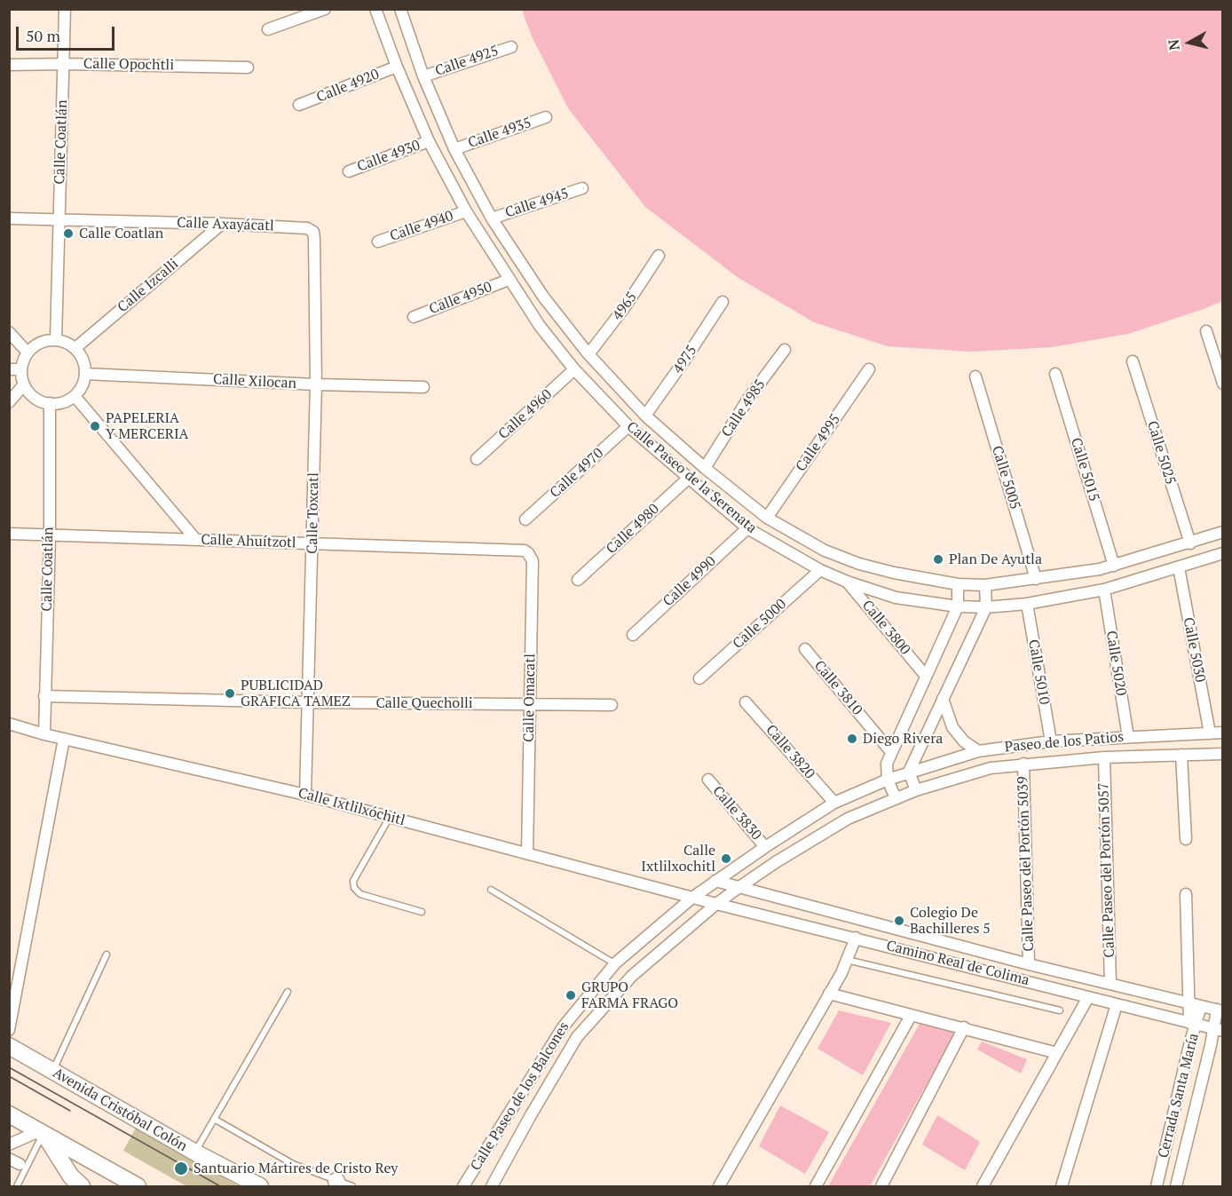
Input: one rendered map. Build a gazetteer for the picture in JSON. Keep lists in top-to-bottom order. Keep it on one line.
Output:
{"streets":{"main road":["Avenida Cristóbal Colón"],"street":["Calle 4925","Calle Opochtli","Calle 4920","Calle 4935","Calle Coatlán","Calle 4930","Calle 4945","Calle Axayácatl","Calle 4940","Calle Izcalli","Calle 4950","4965","4975","Calle Xilocan","Calle 4985","Calle 4960","Calle 4995","Calle 5025","Calle 5015","Calle 4970","Calle Paseo de la Serenata","Calle 5005","Calle Toxcatl","Calle 4980","Calle Ahuítzotl","Calle 4990","Calle 5000","Calle 3800","Calle 5030","Calle 5020","Calle 5010","Calle 3810","Calle Omacatl","Calle Quecholli","Paseo de los Patios","Calle 3820","Calle Ixtlilxóchitl","Calle 3830","Calle Paseo del Portón 5039","Calle Paseo del Portón 5057","Camino Real de Colima","Cerrada Santa María","Calle Paseo de los Balcones"]},"crossings":[["Calle 4925","Calle Paseo de la Serenata"],["Calle Opochtli","Calle Coatlán"],["Calle 4920","Calle Paseo de la Serenata"],["Calle 4935","Calle Paseo de la Serenata"],["Calle Coatlán","Calle Axayácatl"],["Calle Coatlán","Calle Izcalli"],["Calle Coatlán","Calle Xilocan"],["Calle Coatlán","Calle Ahuítzotl"],["Calle Coatlán","Calle Quecholli"],["Calle Coatlán","Calle Ixtlilxóchitl"],["Calle 4930","Calle Paseo de la Serenata"],["Calle 4945","Calle Paseo de la Serenata"],["Calle Axayácatl","Calle Izcalli"],["Calle Axayácatl","Calle Toxcatl"],["Calle 4940","Calle Paseo de la Serenata"],["Calle Izcalli","Calle Xilocan"],["Calle 4950","Calle Paseo de la Serenata"],["4965","Calle Paseo de la Serenata"],["4975","Calle Paseo de la Serenata"],["Calle Xilocan","Calle Toxcatl"],["Calle 4985","Calle Paseo de la Serenata"],["Calle 4960","Calle Paseo de la Serenata"],["Calle 4995","Calle Paseo de la Serenata"],["Calle 5025","Calle Paseo de la Serenata"],["Calle 5015","Calle Paseo de la Serenata"],["Calle 4970","Calle Paseo de la Serenata"],["Calle Paseo de la Serenata","Calle 5005"],["Calle Paseo de la Serenata","Calle 4980"],["Calle Paseo de la Serenata","Calle 4990"],["Calle Paseo de la Serenata","Calle 5000"],["Calle Paseo de la Serenata","Calle 3800"],["Calle Paseo de la Serenata","Calle 5030"],["Calle Paseo de la Serenata","Calle 5020"],["Calle Paseo de la Serenata","Calle 5010"],["Calle Toxcatl","Calle Ahuítzotl"],["Calle Toxcatl","Calle Quecholli"],["Calle Toxcatl","Calle Ixtlilxóchitl"],["Calle Ahuítzotl","Calle Omacatl"],["Calle 5030","Paseo de los Patios"],["Calle 5020","Paseo de los Patios"],["Calle 5010","Paseo de los Patios"],["Calle Omacatl","Calle Quecholli"],["Calle Omacatl","Calle Ixtlilxóchitl"],["Paseo de los Patios","Calle 3820"],["Paseo de los Patios","Calle 3830"],["Paseo de los Patios","Calle Paseo del Portón 5039"],["Paseo de los Patios","Calle Paseo del Portón 5057"],["Paseo de los Patios","Camino Real de Colima"],["Paseo de los Patios","Calle Paseo de los Balcones"],["Calle Ixtlilxóchitl","Camino Real de Colima"],["Calle Ixtlilxóchitl","Calle Paseo de los Balcones"],["Calle 3830","Calle Paseo de los Balcones"],["Calle Paseo del Portón 5039","Camino Real de Colima"],["Calle Paseo del Portón 5057","Camino Real de Colima"],["Camino Real de Colima","Cerrada Santa María"],["Camino Real de Colima","Calle Paseo de los Balcones"]],"places":["Calle Coatlan","PAPELERIA Y MERCERIA","Plan De Ayutla","PUBLICIDAD GRAFICA TAMEZ","Diego Rivera","Calle Ixtlilxochitl","Colegio De Bachilleres 5","GRUPO FARMA FRAGO","Santuario Mártires de Cristo Rey"],"scale_bar":"50 m","north":"left"}
